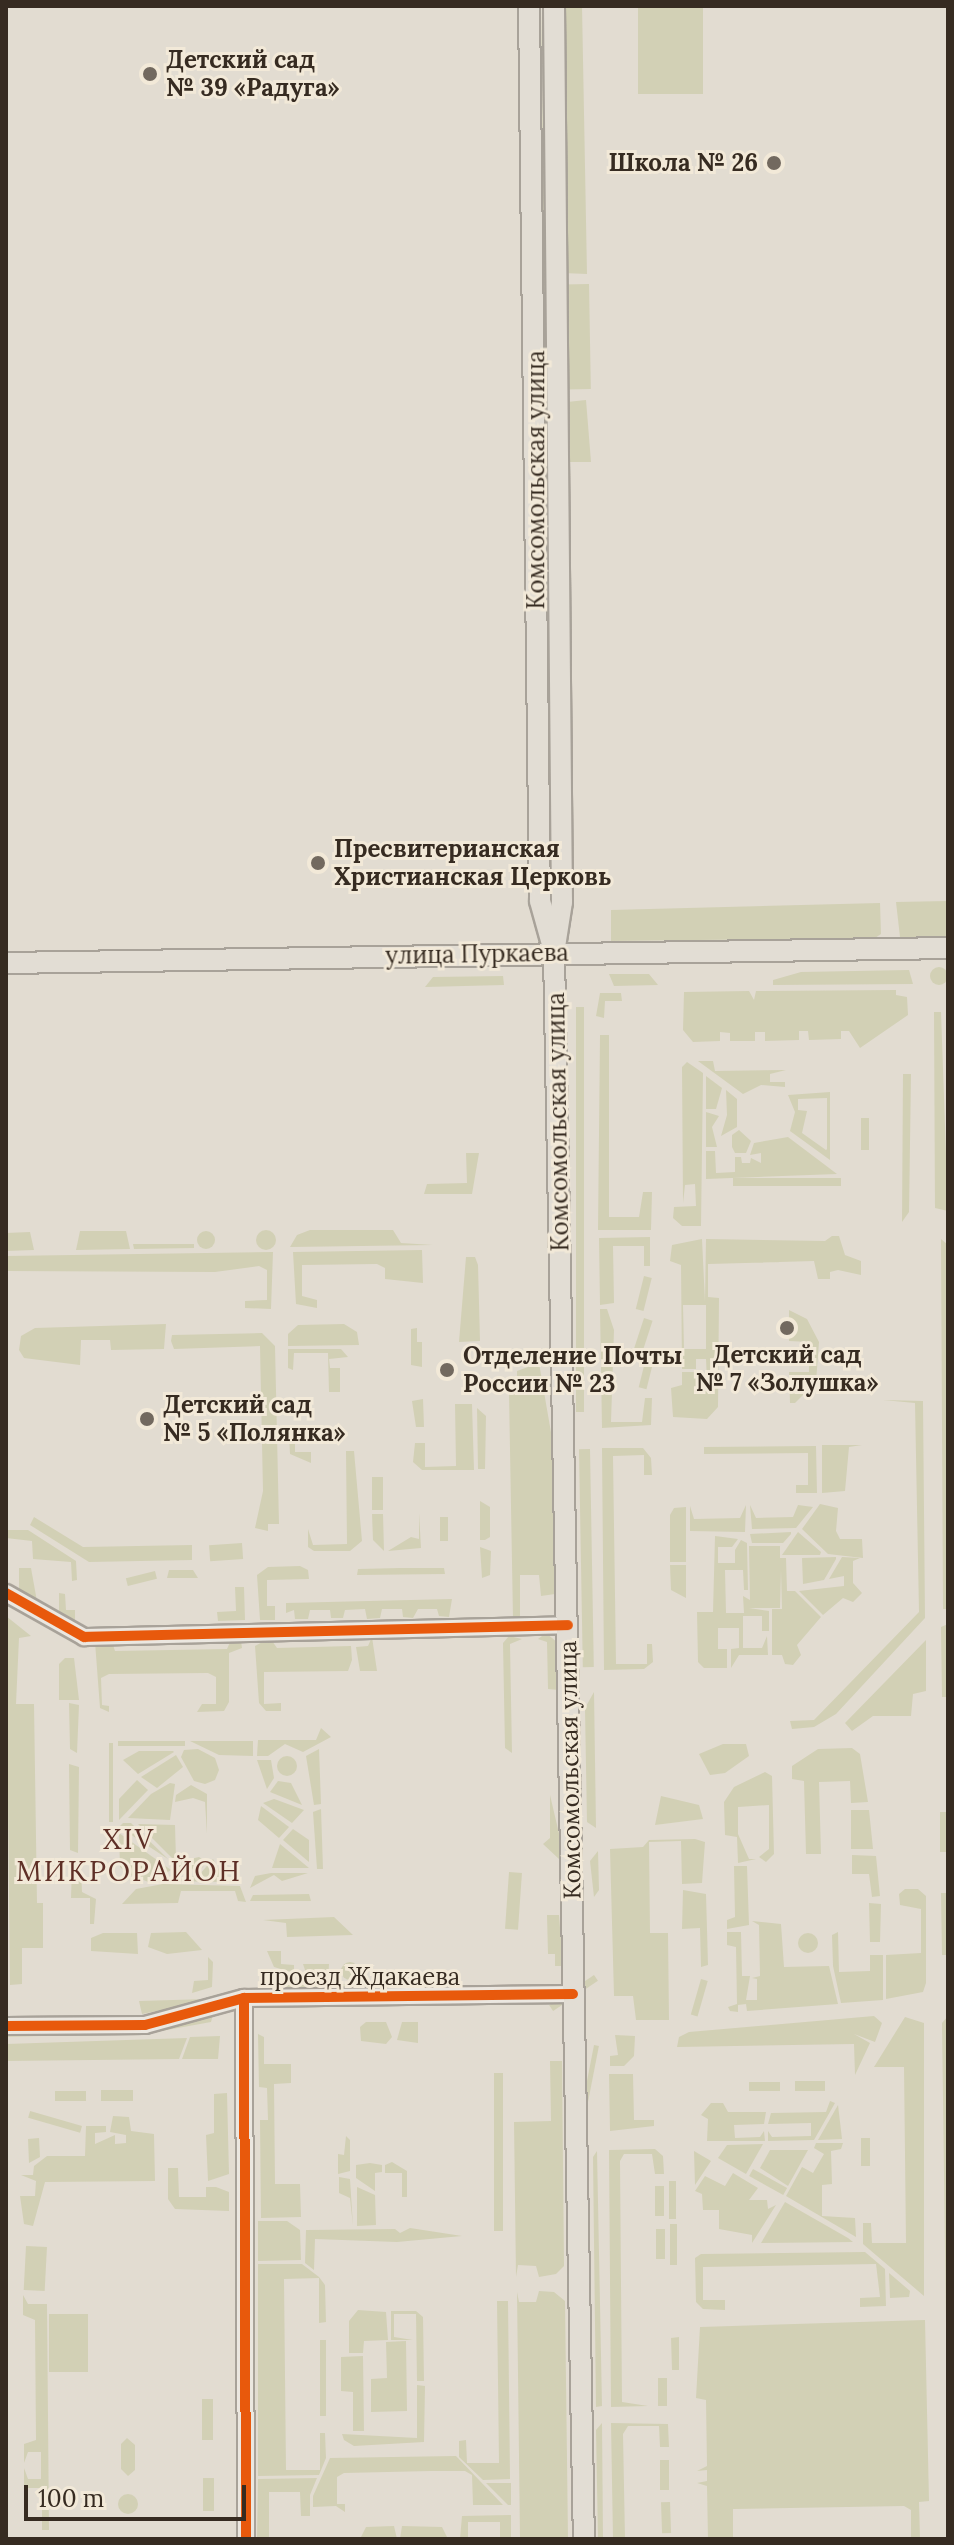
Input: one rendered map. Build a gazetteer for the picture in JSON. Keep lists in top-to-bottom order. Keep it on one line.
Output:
{"streets":{"main road":["Комсомольская улица","улица Пуркаева"],"street":["проезд Ждакаева"]},"crossings":[["Комсомольская улица","улица Пуркаева"],["Комсомольская улица","проезд Ждакаева"]],"districts":["XIV МИКРОРАЙОН"],"places":["Детский сад № 39 «Радуга»","Школа № 26","Пресвитерианская Христианская Церковь","Детский сад № 7 «Золушка»","Отделение Почты России № 23","Детский сад № 5 «Полянка»"],"scale_bar":"100 m"}
